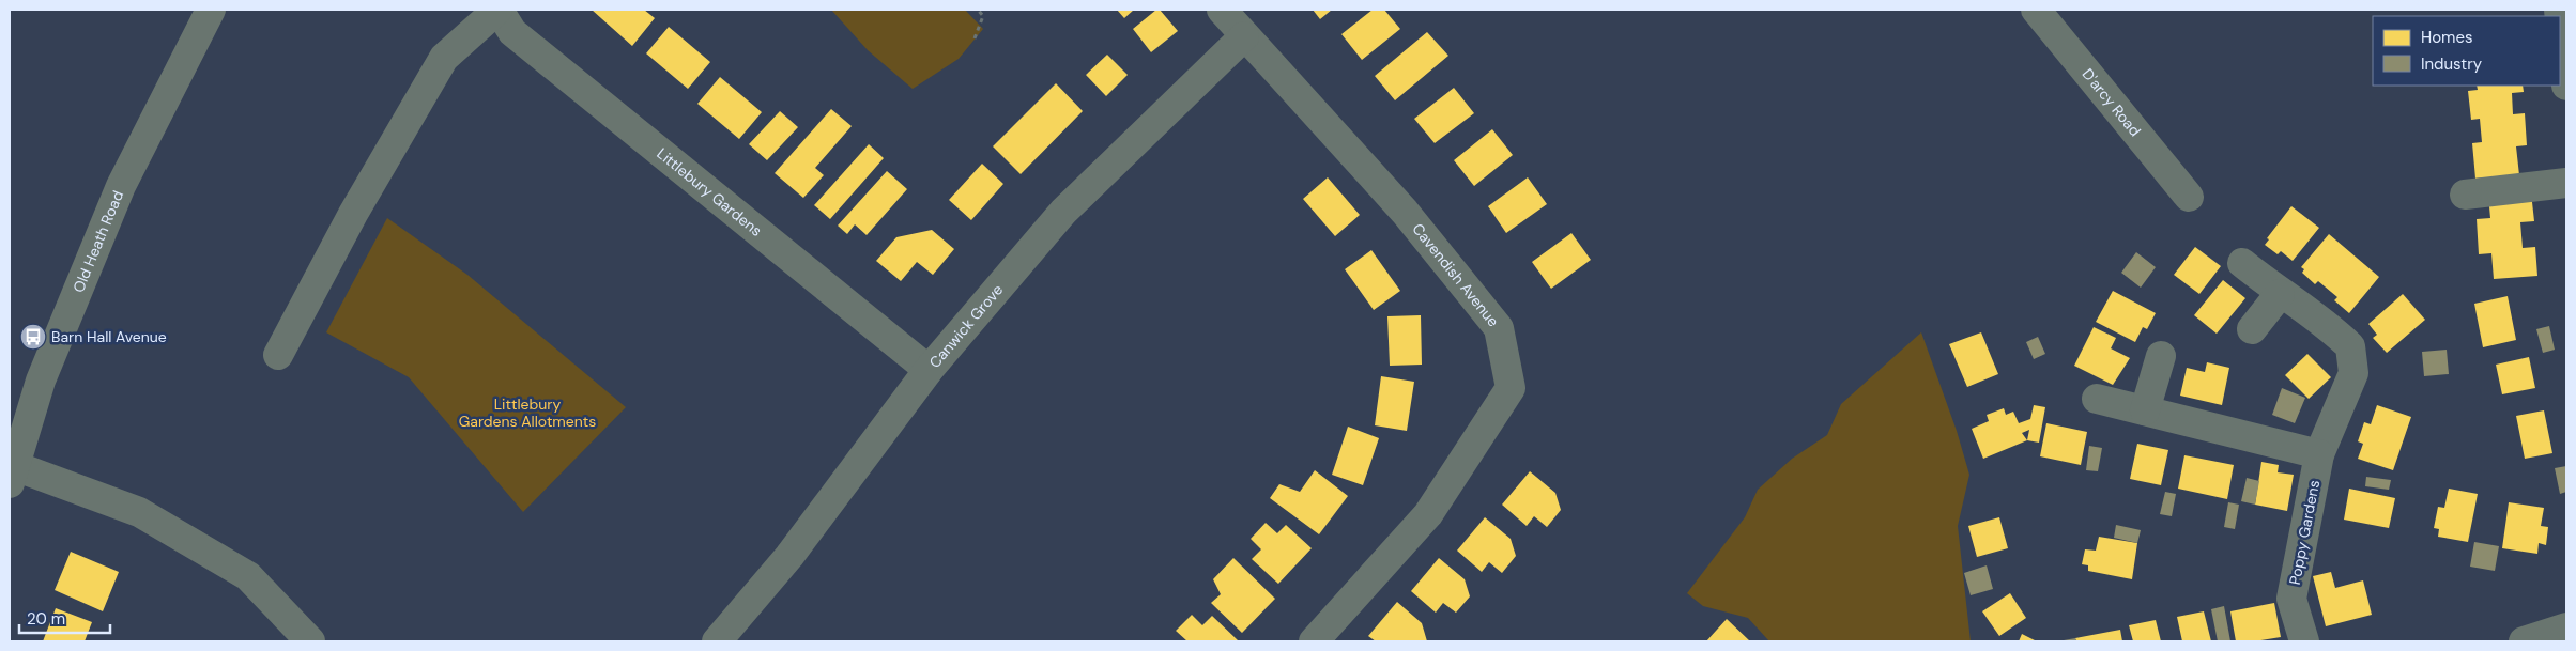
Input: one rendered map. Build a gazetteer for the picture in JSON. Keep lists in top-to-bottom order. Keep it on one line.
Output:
{"streets":{"street":["D'arcy Road","Littlebury Gardens","Old Heath Road","Cavendish Avenue","Canwick Grove","Poppy Gardens"]},"crossings":[["Littlebury Gardens","Canwick Grove"],["Cavendish Avenue","Canwick Grove"]],"parks":["Littlebury Gardens Allotments"],"places":{"bus stop":["Barn Hall Avenue"]},"legend":["Homes","Industry"],"scale_bar":"20 m"}
